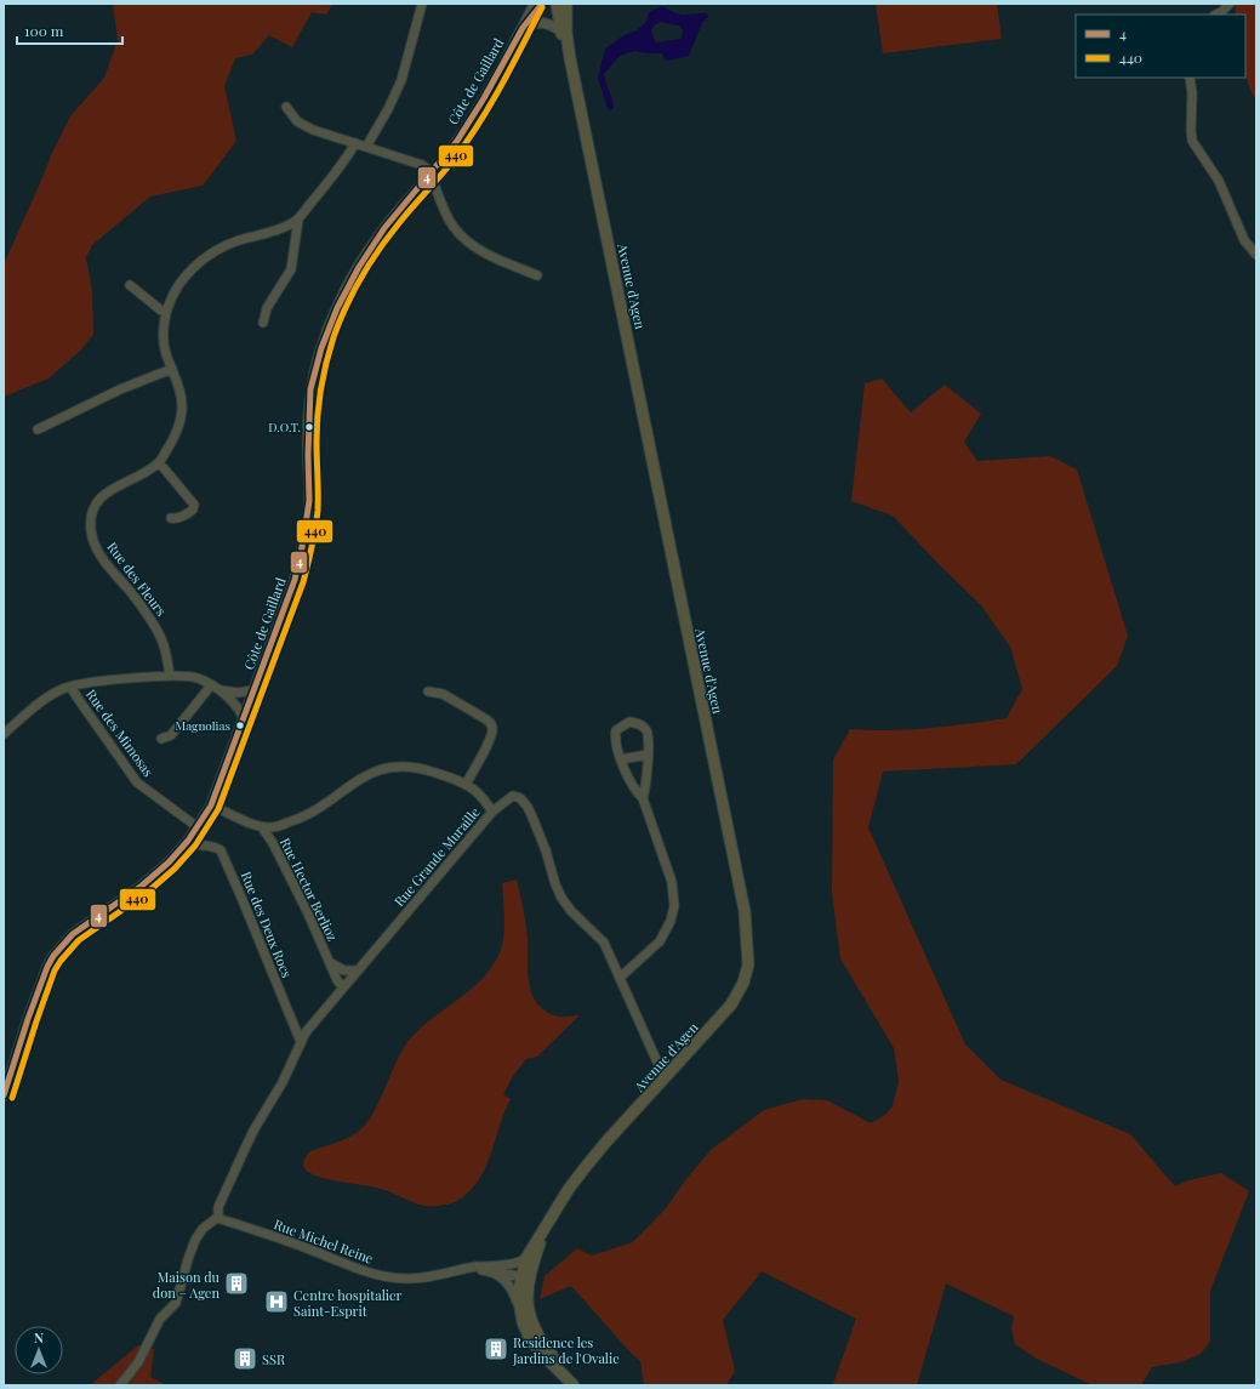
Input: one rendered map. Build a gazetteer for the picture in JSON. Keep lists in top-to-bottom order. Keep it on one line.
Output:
{"streets":{"main road":["Avenue d'Agen"],"street":["Côte de Gaillard","Rue des Fleurs","Rue des Mimosas","Rue Grande Muraille","Rue Hector Berlioz","Rue des Deux Rocs","Rue Michel Reine"]},"crossings":[["Côte de Gaillard","Rue des Mimosas"],["Côte de Gaillard","Rue des Deux Rocs"],["Avenue d'Agen","Rue Grande Muraille"],["Avenue d'Agen","Rue Michel Reine"],["Rue Grande Muraille","Rue Hector Berlioz"],["Rue Grande Muraille","Rue des Deux Rocs"],["Rue Grande Muraille","Rue Michel Reine"]],"places":{"other":["D.O.T.","Magnolias"],"building":["Maison du don – Agen","Residence les Jardins de l'Ovalie","SSR"],"hospital":["Centre hospitalier Saint-Esprit"]},"lines":["transit line 4","transit line 440"],"legend":["4","440"],"scale_bar":"100 m","north":"top"}
